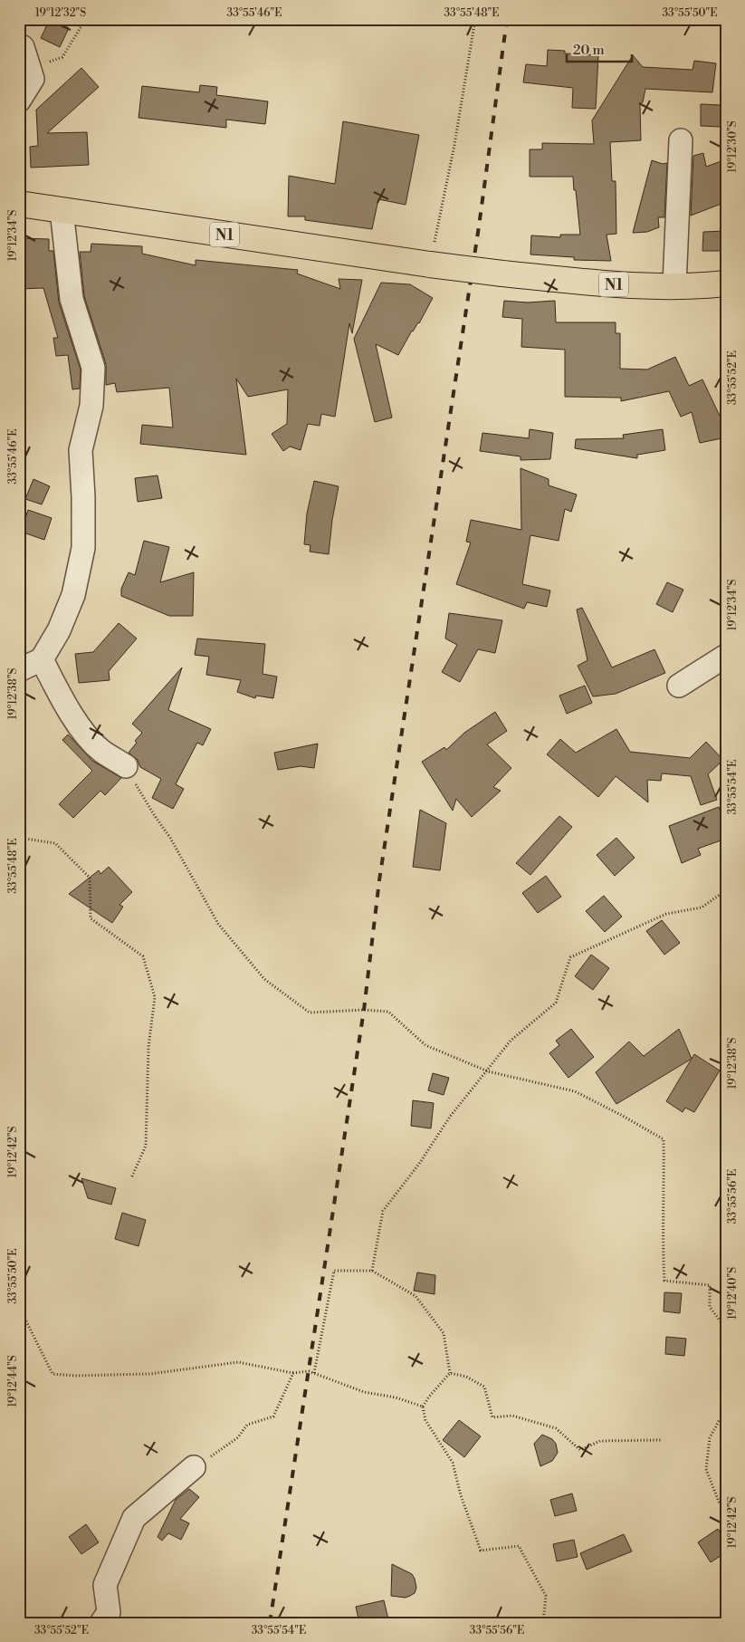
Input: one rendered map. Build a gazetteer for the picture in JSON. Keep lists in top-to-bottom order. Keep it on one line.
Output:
{"streets":{"highway":["N1"]},"scale_bar":"20 m","coordinates":["19°12'32\"S","33°55'46\"E","33°55'48\"E","33°55'50\"E","19°12'30\"S","19°12'34\"S","33°55'52\"E","19°12'38\"S","33°55'54\"E","19°12'42\"S","33°55'56\"E","19°12'40\"S","19°12'44\"S"]}
